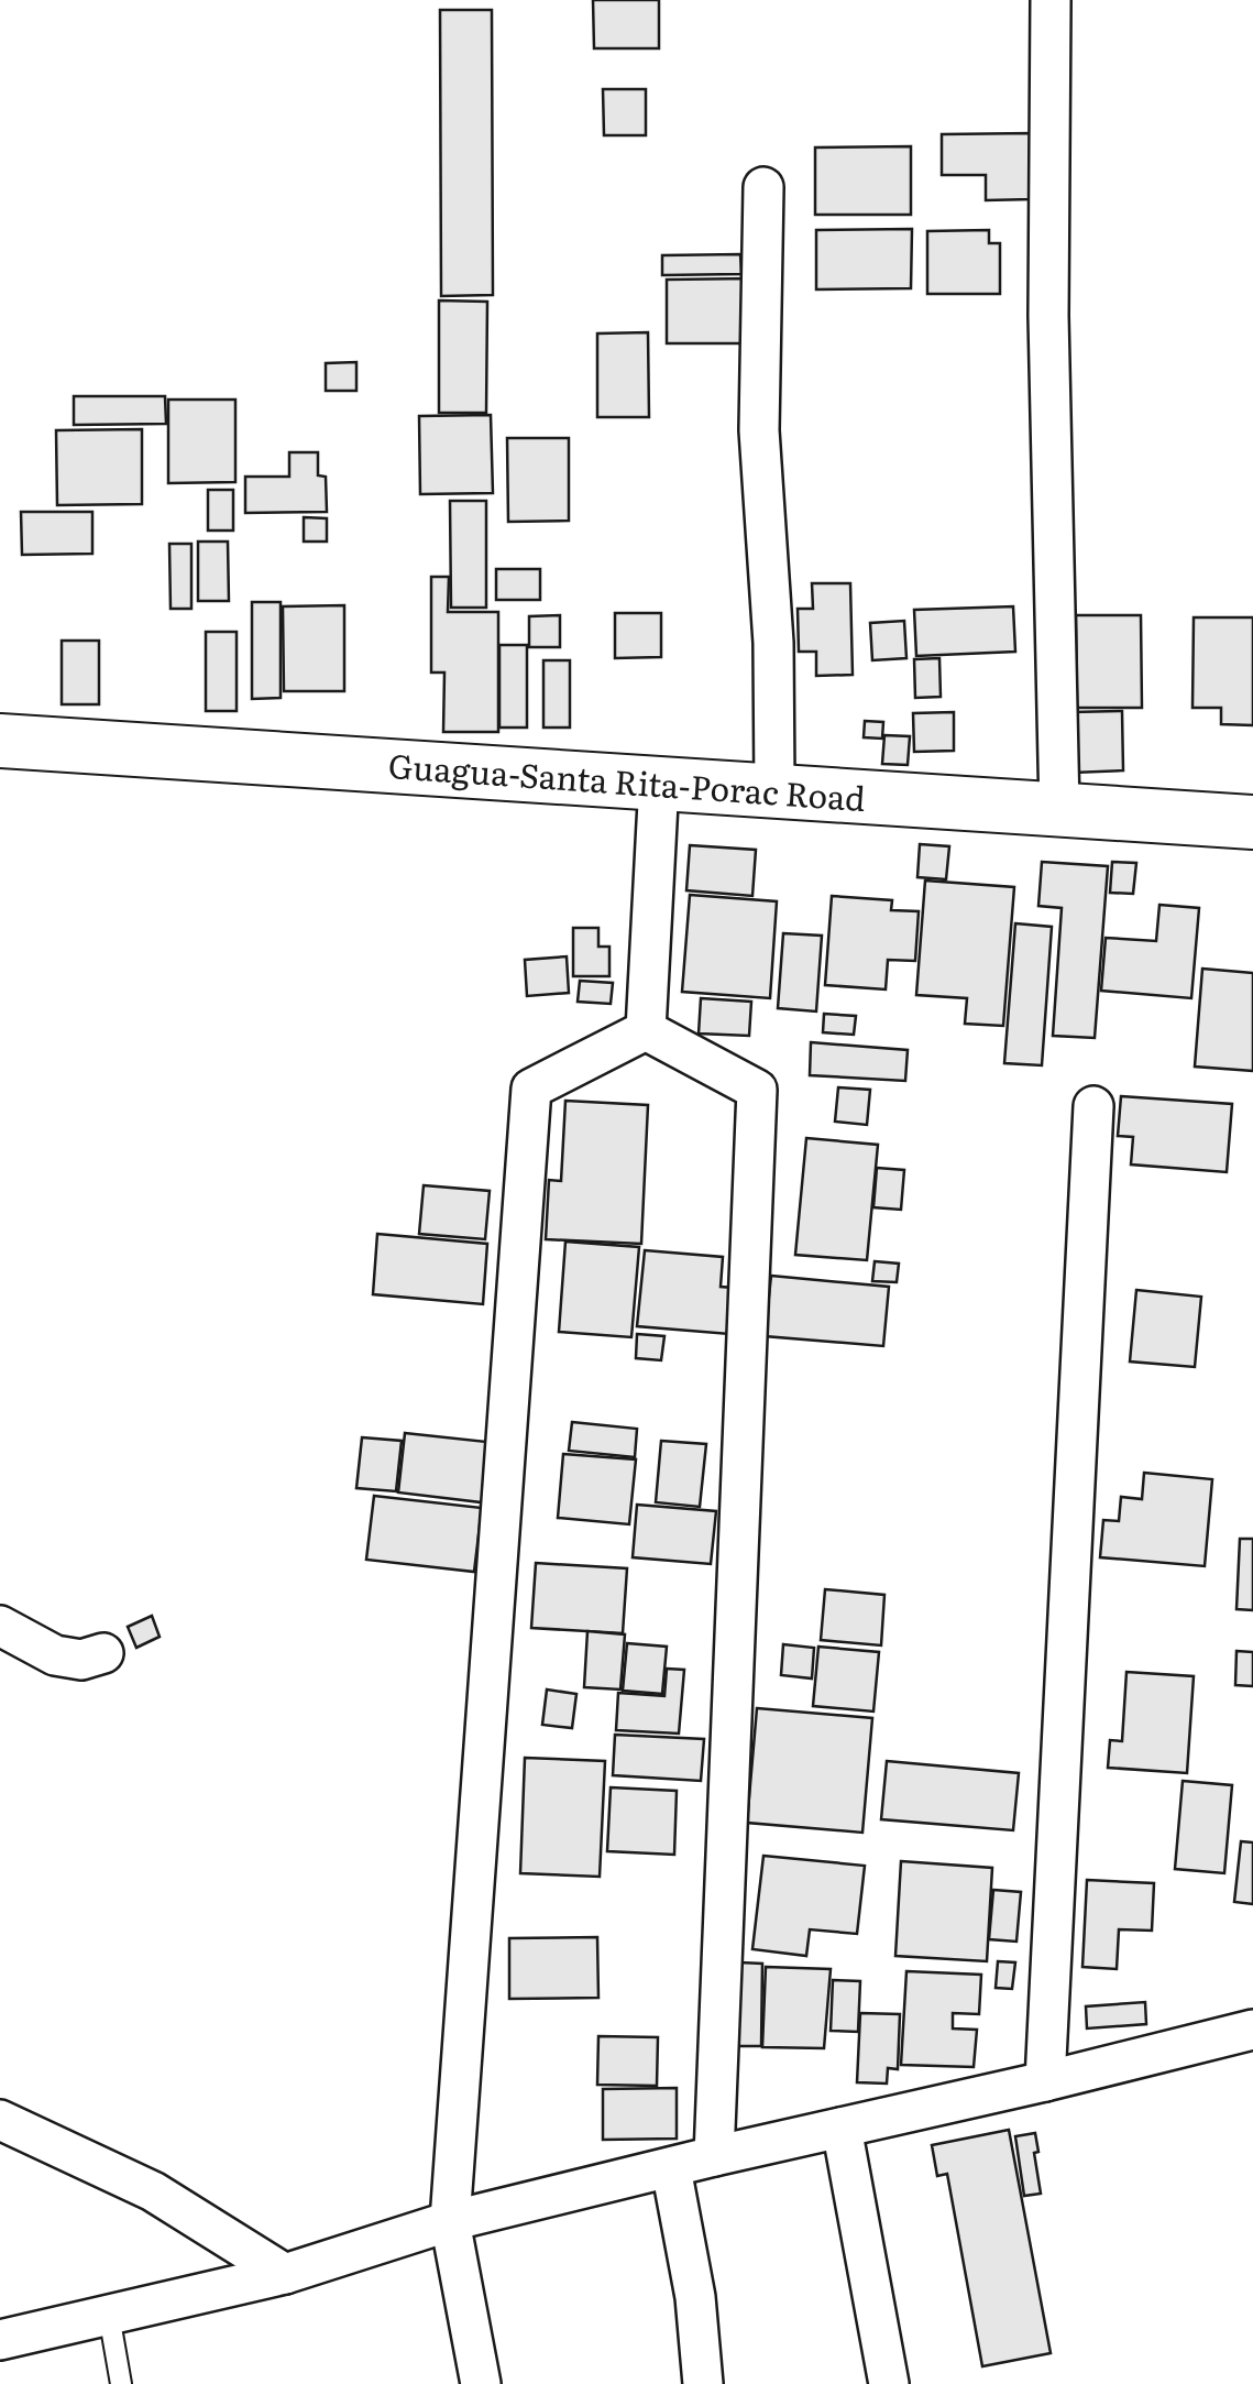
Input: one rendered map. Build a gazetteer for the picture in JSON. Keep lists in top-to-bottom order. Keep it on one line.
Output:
{"streets":{"main road":["Guagua-Santa Rita-Porac Road"]}}
